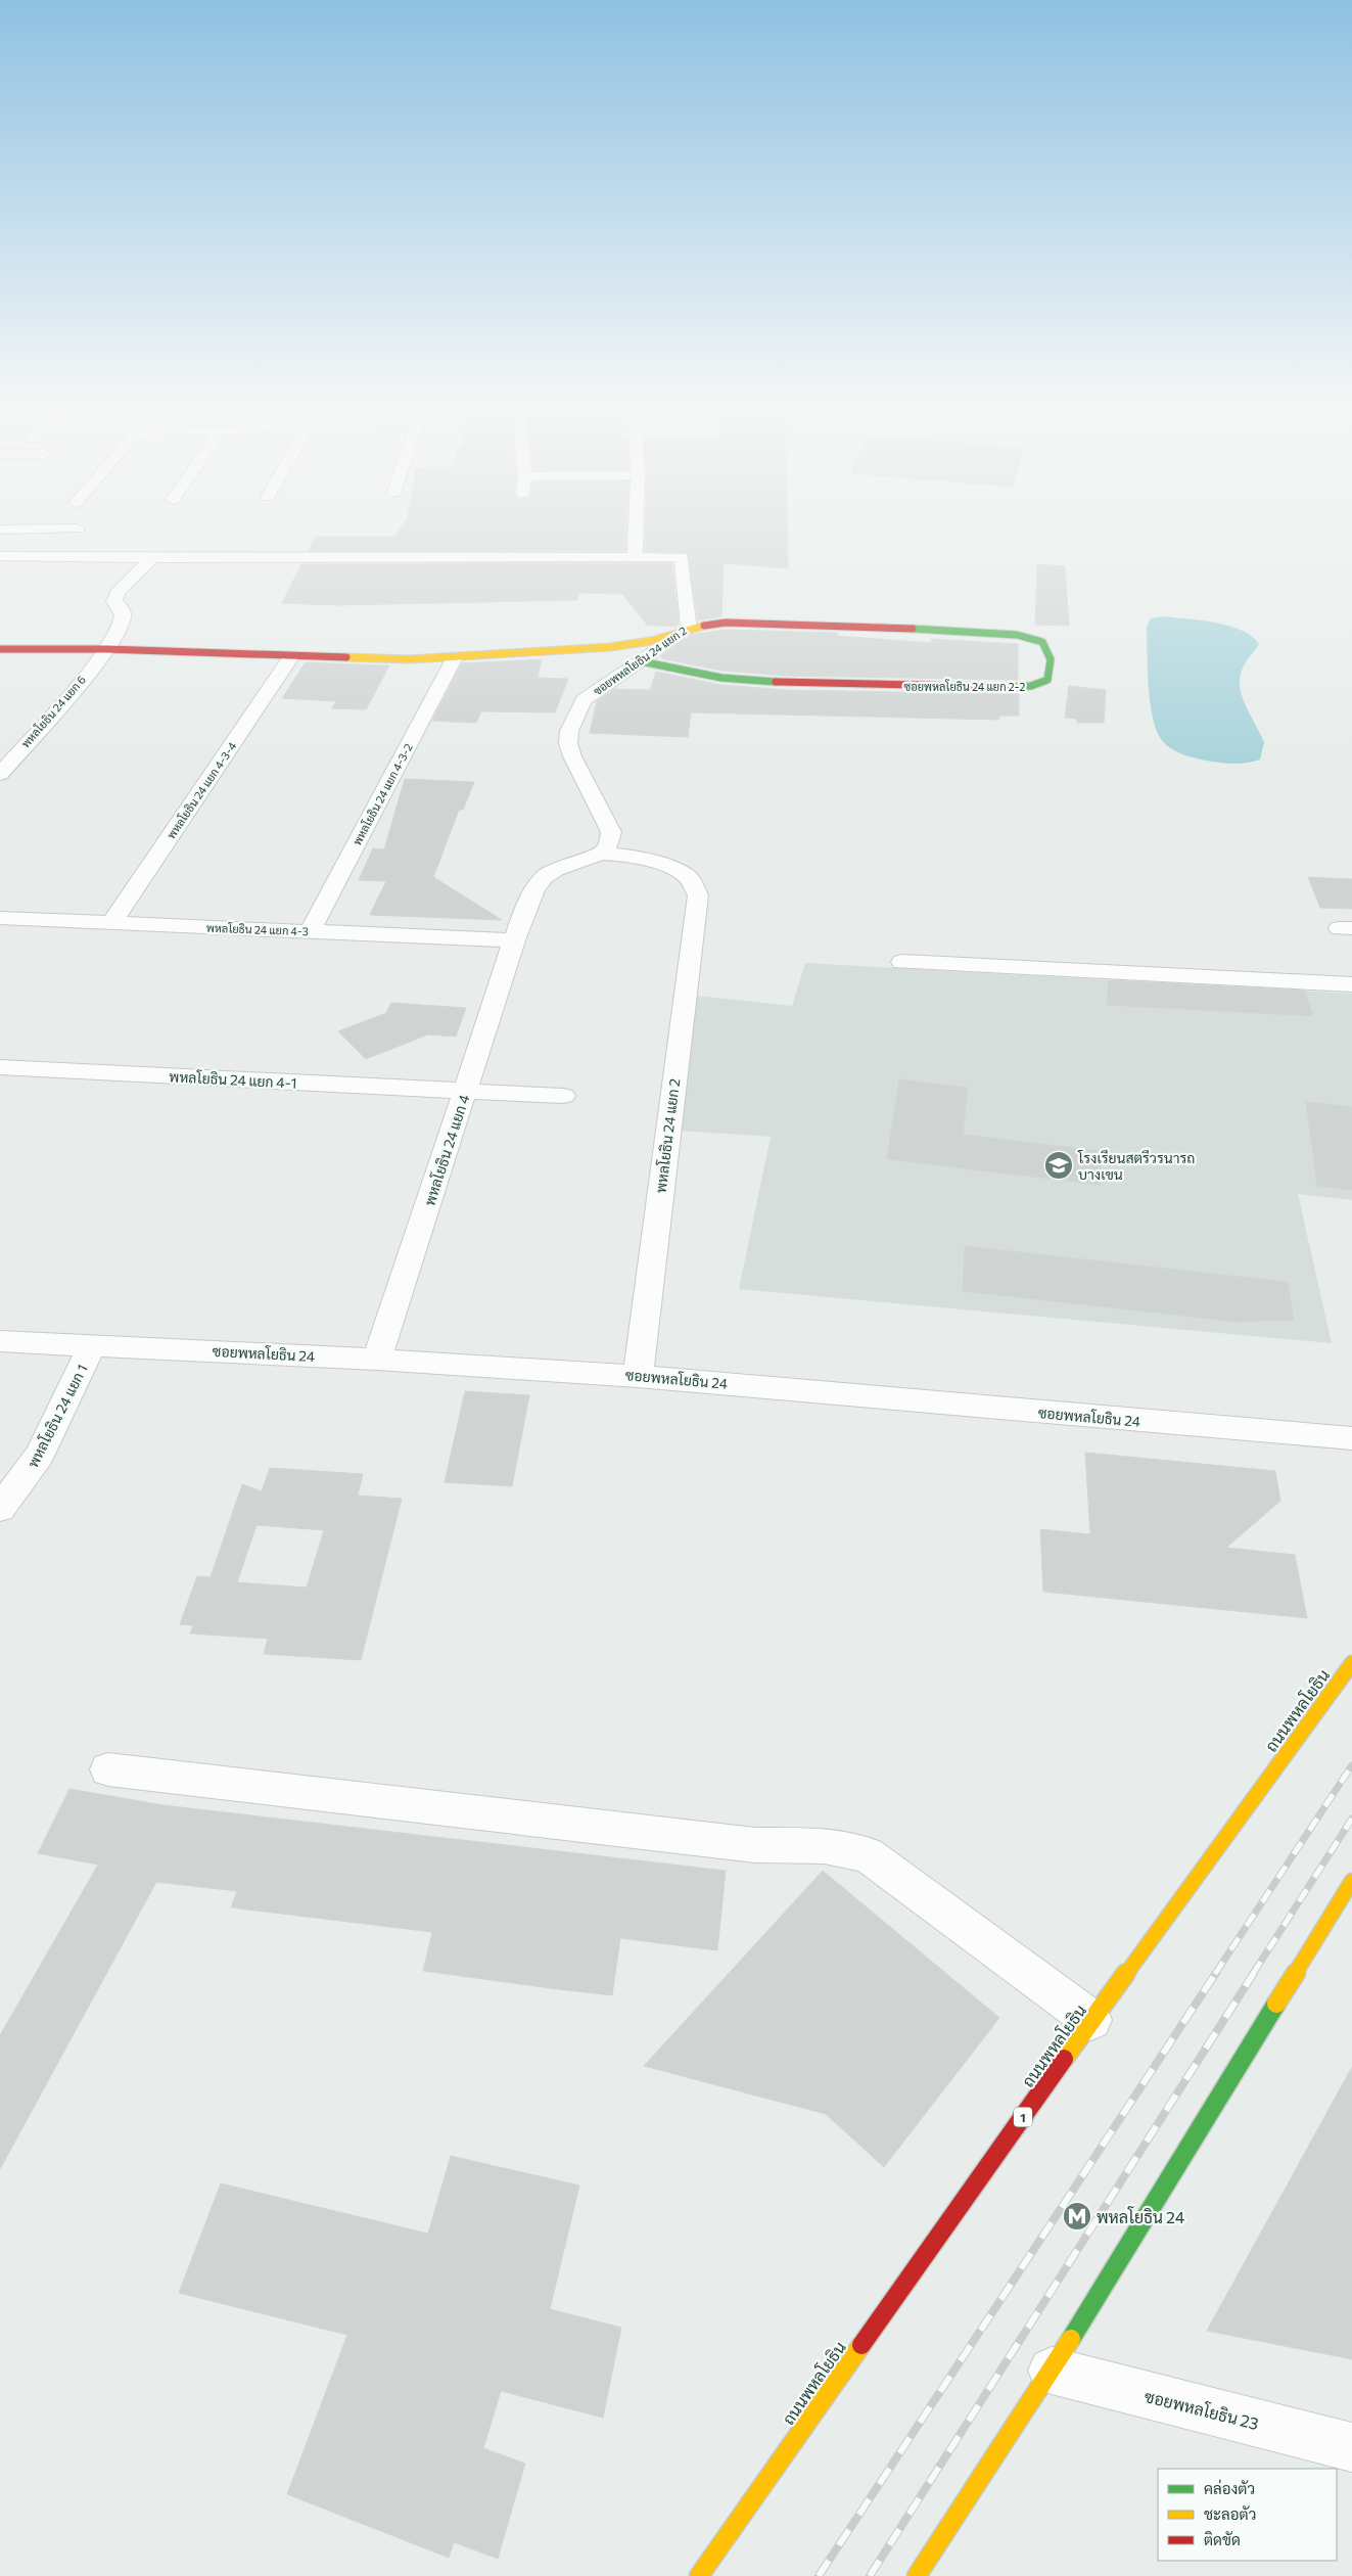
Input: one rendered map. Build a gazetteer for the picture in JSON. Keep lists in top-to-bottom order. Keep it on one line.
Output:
{"streets":{"street":["ซอยพหลโยธิน 24 แยก 2","ซอยพหลโยธิน 24 แยก 2-2","พหลโยธิน 24 แยก 6","พหลโยธิน 24 แยก 4-3-4","พหลโยธิน 24 แยก 4-3-2","พหลโยธิน 24 แยก 4-3","พหลโยธิน 24 แยก 4-1","พหลโยธิน 24 แยก 2","พหลโยธิน 24 แยก 4","ซอยพหลโยธิน 24","พหลโยธิน 24 แยก 1","ถนนพหลโยธิน","1","ซอยพหลโยธิน 23"]},"crossings":[["ซอยพหลโยธิน 24 แยก 2","ซอยพหลโยธิน 24 แยก 2-2"],["ซอยพหลโยธิน 24 แยก 2","พหลโยธิน 24 แยก 2"],["พหลโยธิน 24 แยก 4-3-4","พหลโยธิน 24 แยก 4-3"],["พหลโยธิน 24 แยก 4-3-2","พหลโยธิน 24 แยก 4-3"],["พหลโยธิน 24 แยก 4-3","พหลโยธิน 24 แยก 4"],["พหลโยธิน 24 แยก 4-1","พหลโยธิน 24 แยก 4"],["พหลโยธิน 24 แยก 2","ซอยพหลโยธิน 24"],["พหลโยธิน 24 แยก 4","ซอยพหลโยธิน 24"],["ซอยพหลโยธิน 24","พหลโยธิน 24 แยก 1"]],"places":{"school or university":["โรงเรียนสตรีวรนารถ บางเขน"],"metro station":["พหลโยธิน 24"]},"legend":["คล่องตัว","ชะลอตัว","ติดขัด"]}
